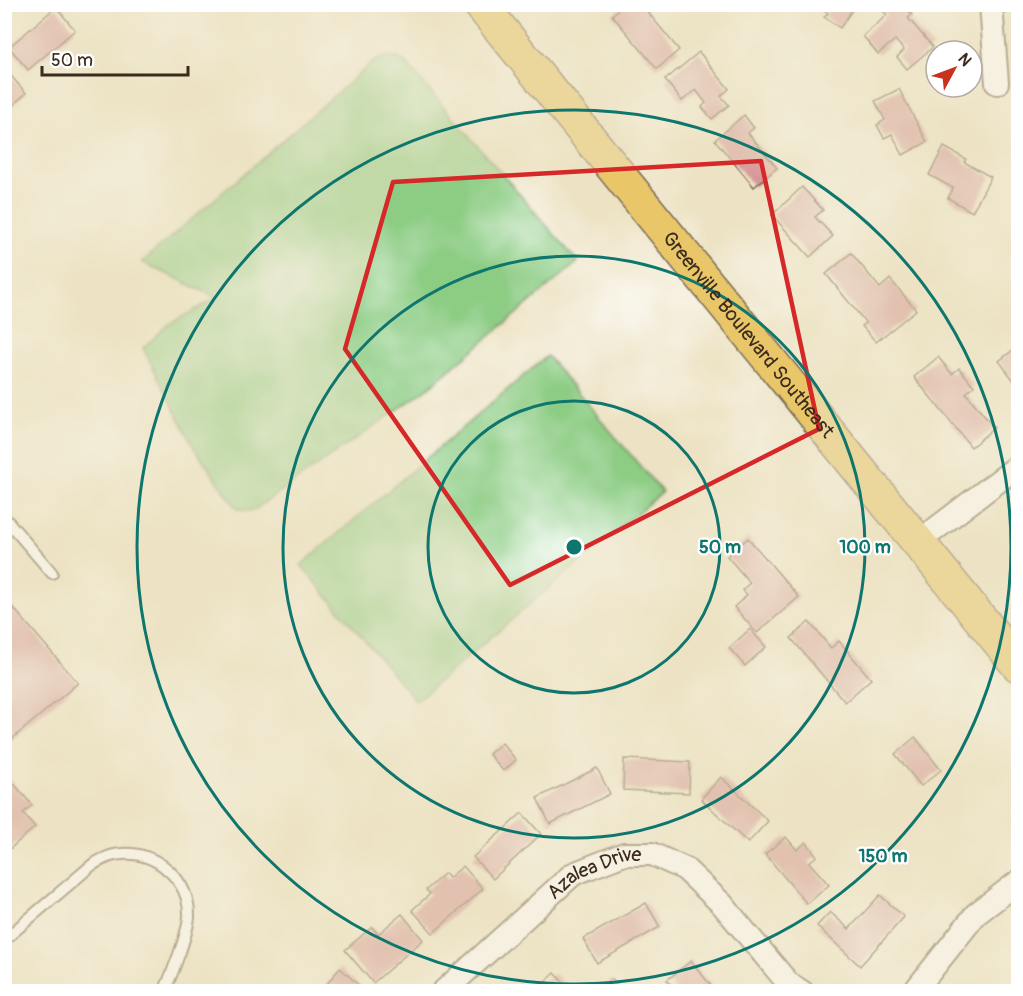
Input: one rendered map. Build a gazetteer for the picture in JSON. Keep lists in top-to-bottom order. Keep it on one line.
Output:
{"streets":{"highway":["Greenville Boulevard Southeast"],"street":["Azalea Drive"]},"scale_bar":"50 m","north":"top right","rings":["50 m","100 m","150 m"]}
